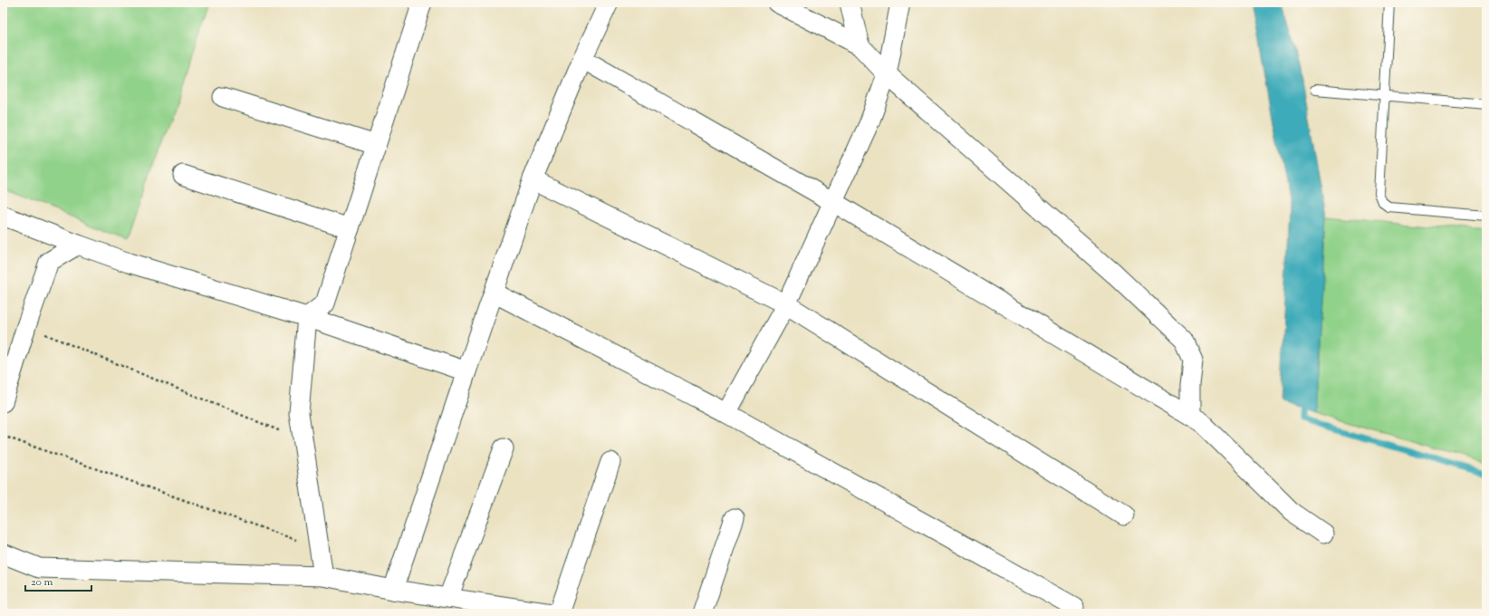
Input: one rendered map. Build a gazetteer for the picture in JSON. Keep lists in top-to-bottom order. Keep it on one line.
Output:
{"scale_bar":"20 m"}
